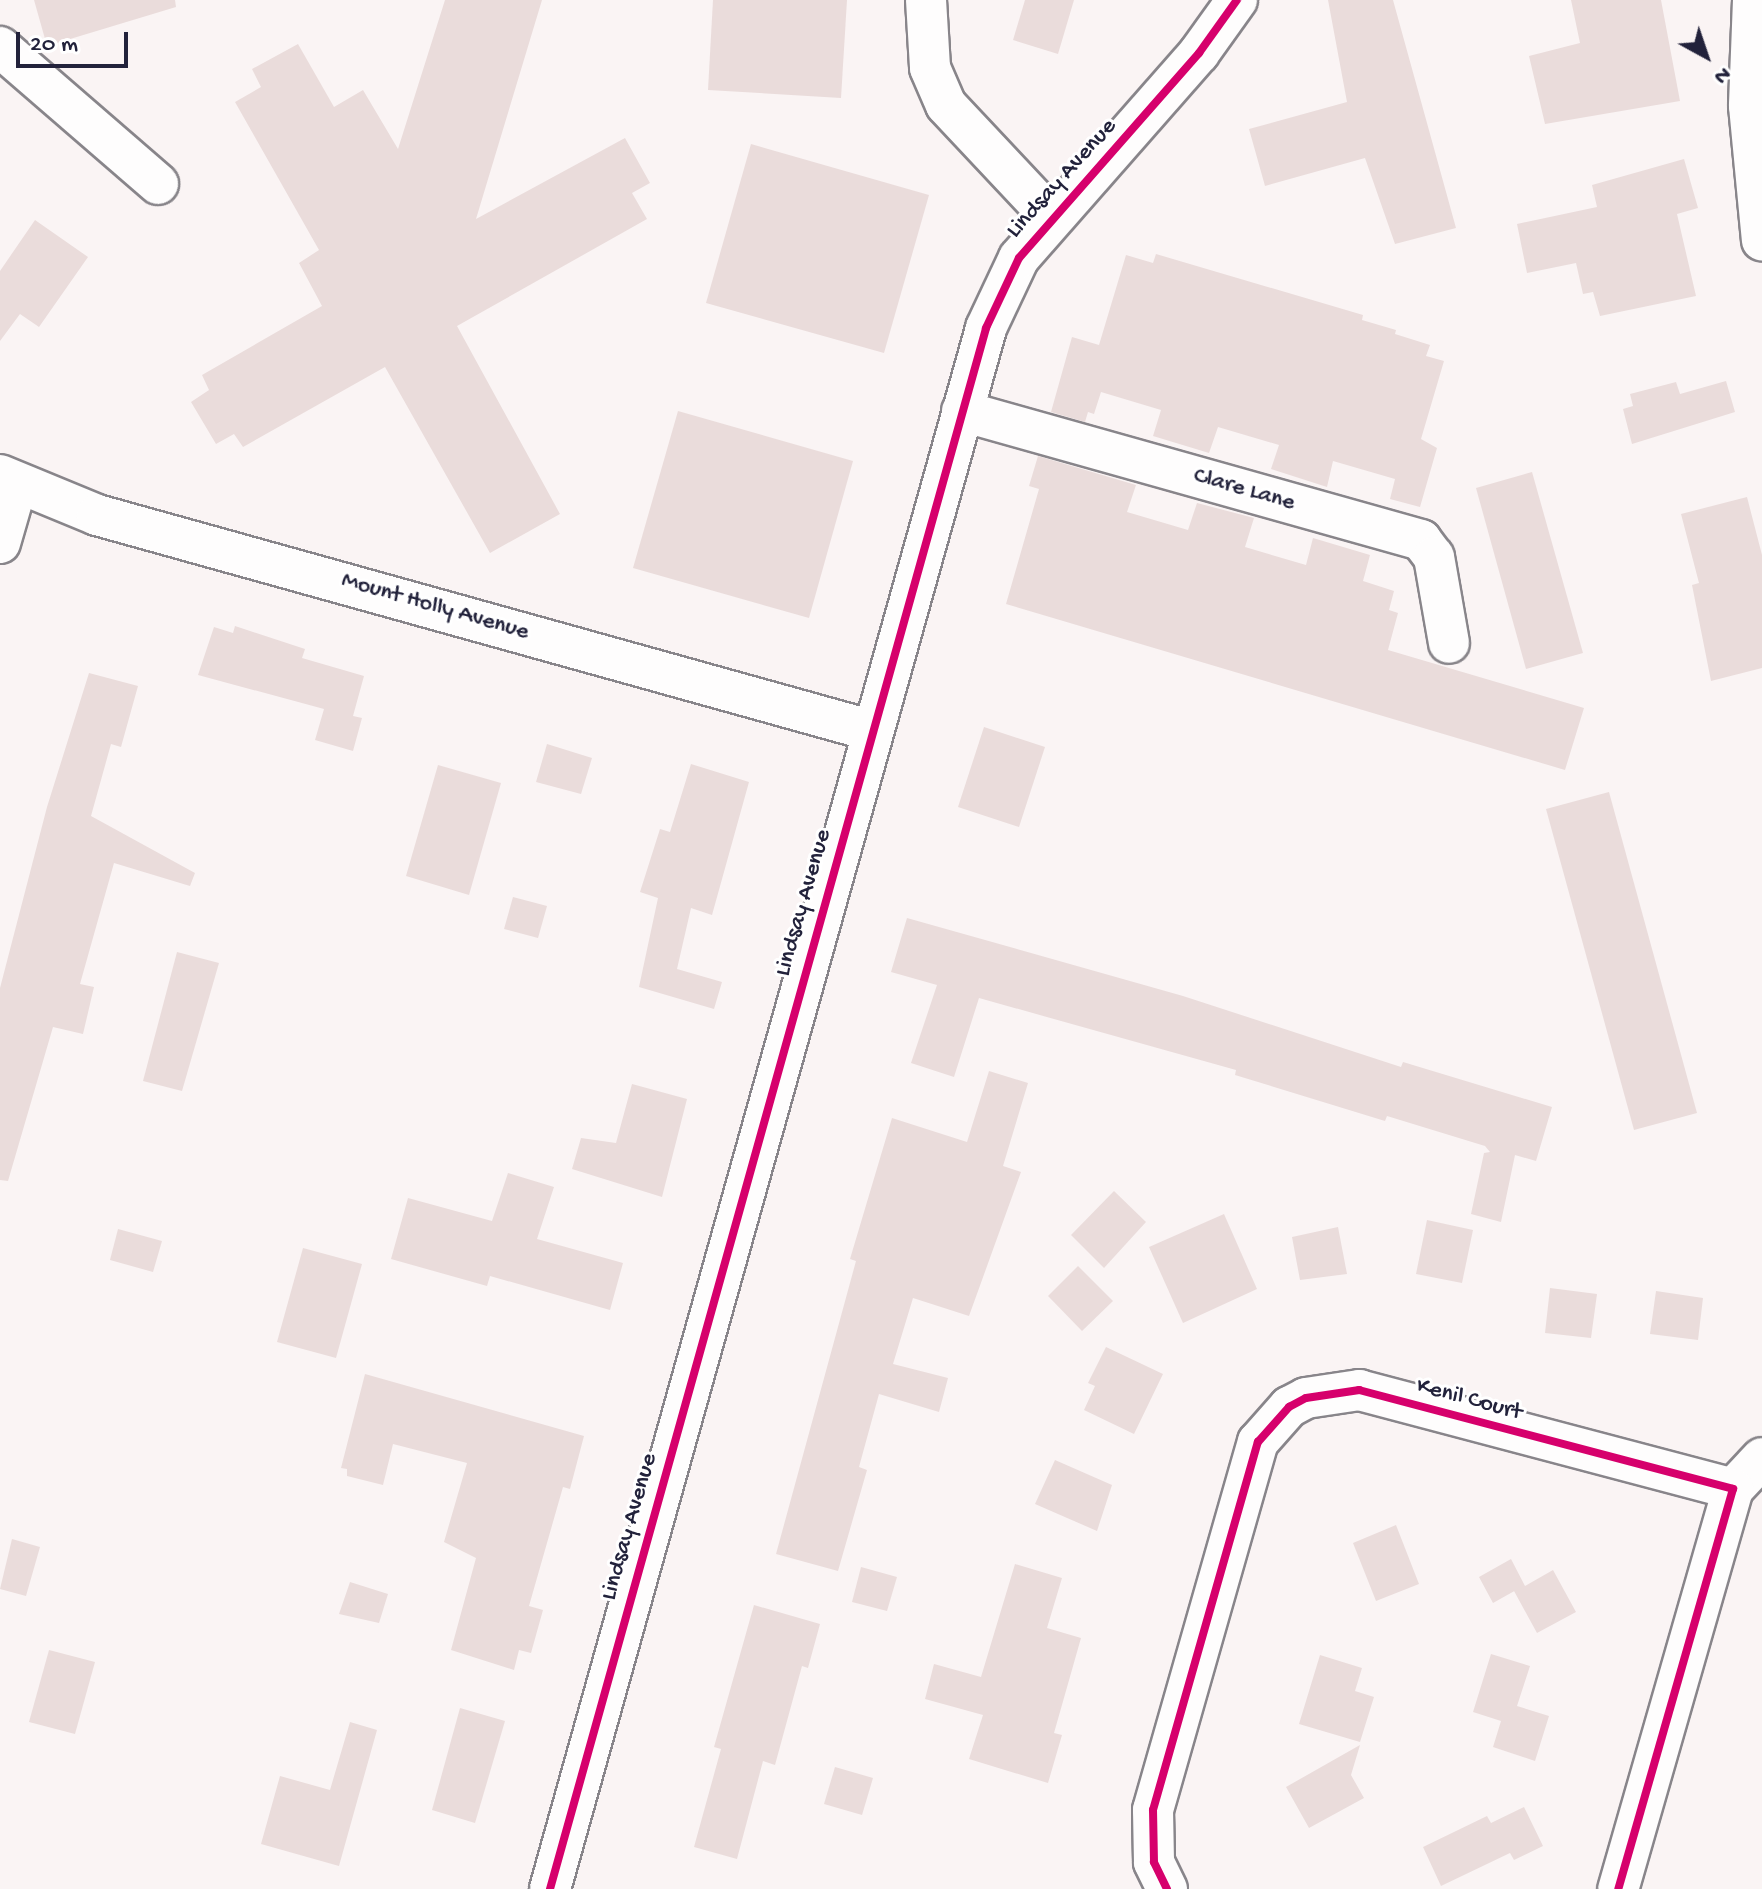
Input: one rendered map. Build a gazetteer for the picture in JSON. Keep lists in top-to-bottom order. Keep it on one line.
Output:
{"streets":{"street":["Lindsay Avenue","Clare Lane","Mount Holly Avenue","Kenil Court"]},"crossings":[["Lindsay Avenue","Clare Lane"],["Lindsay Avenue","Mount Holly Avenue"]],"scale_bar":"20 m","north":"bottom right"}
